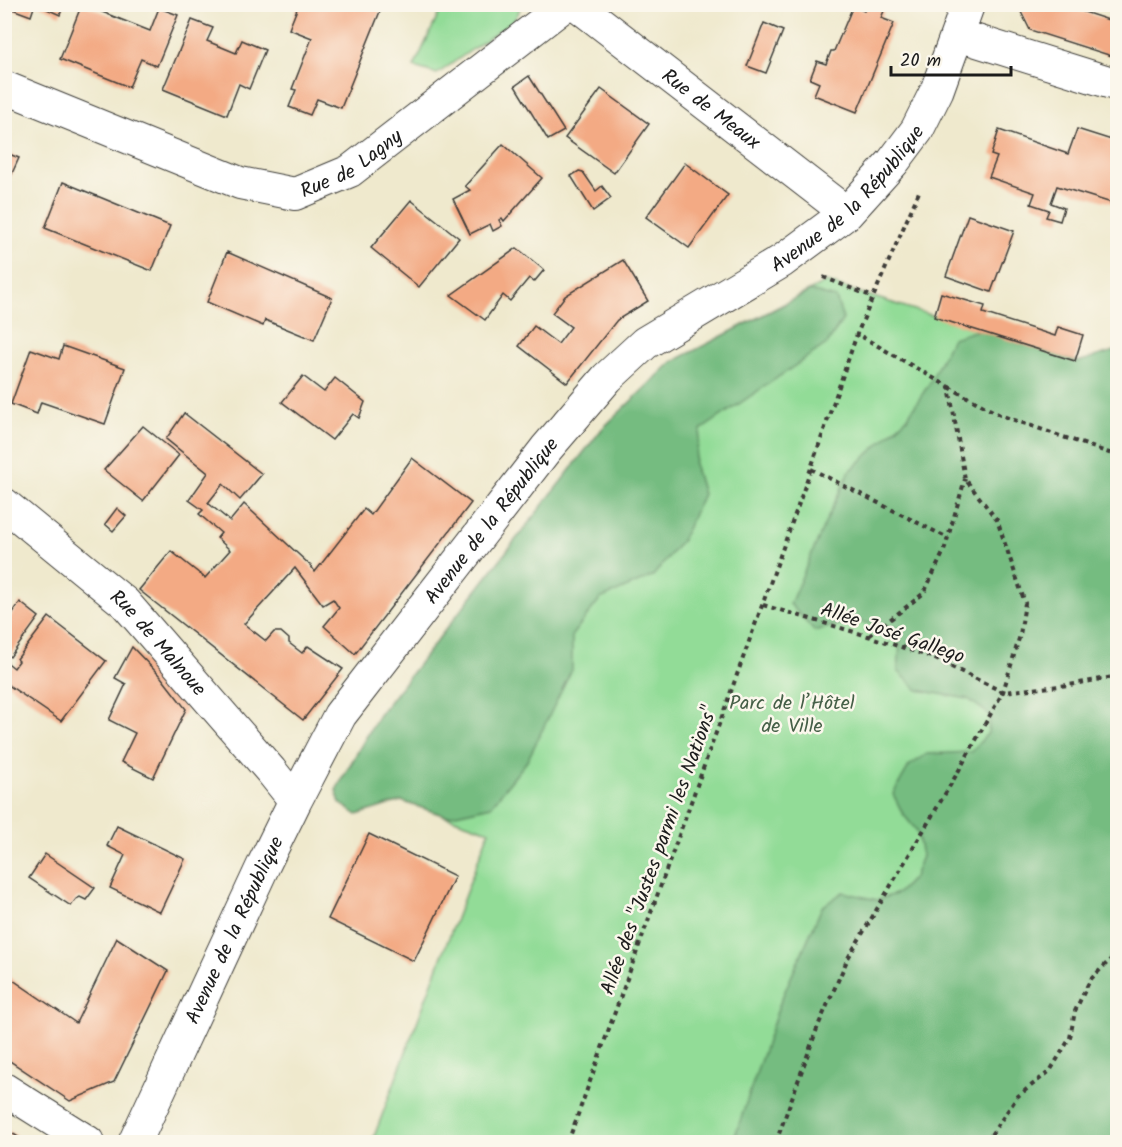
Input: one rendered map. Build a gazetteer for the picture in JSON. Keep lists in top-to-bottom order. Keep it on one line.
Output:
{"streets":{"street":["Rue de Meaux","Rue de Lagny","Avenue de la République","Rue de Malnoue"],"path":["Allée José Gallego","Allée des \"Justes parmi les Nations\""]},"crossings":[["Rue de Meaux","Avenue de la République"],["Avenue de la République","Rue de Malnoue"],["Avenue de la République","Allée des \"Justes parmi les Nations\""],["Allée José Gallego","Allée des \"Justes parmi les Nations\""]],"parks":["Parc de l’Hôtel de Ville"],"scale_bar":"20 m"}
